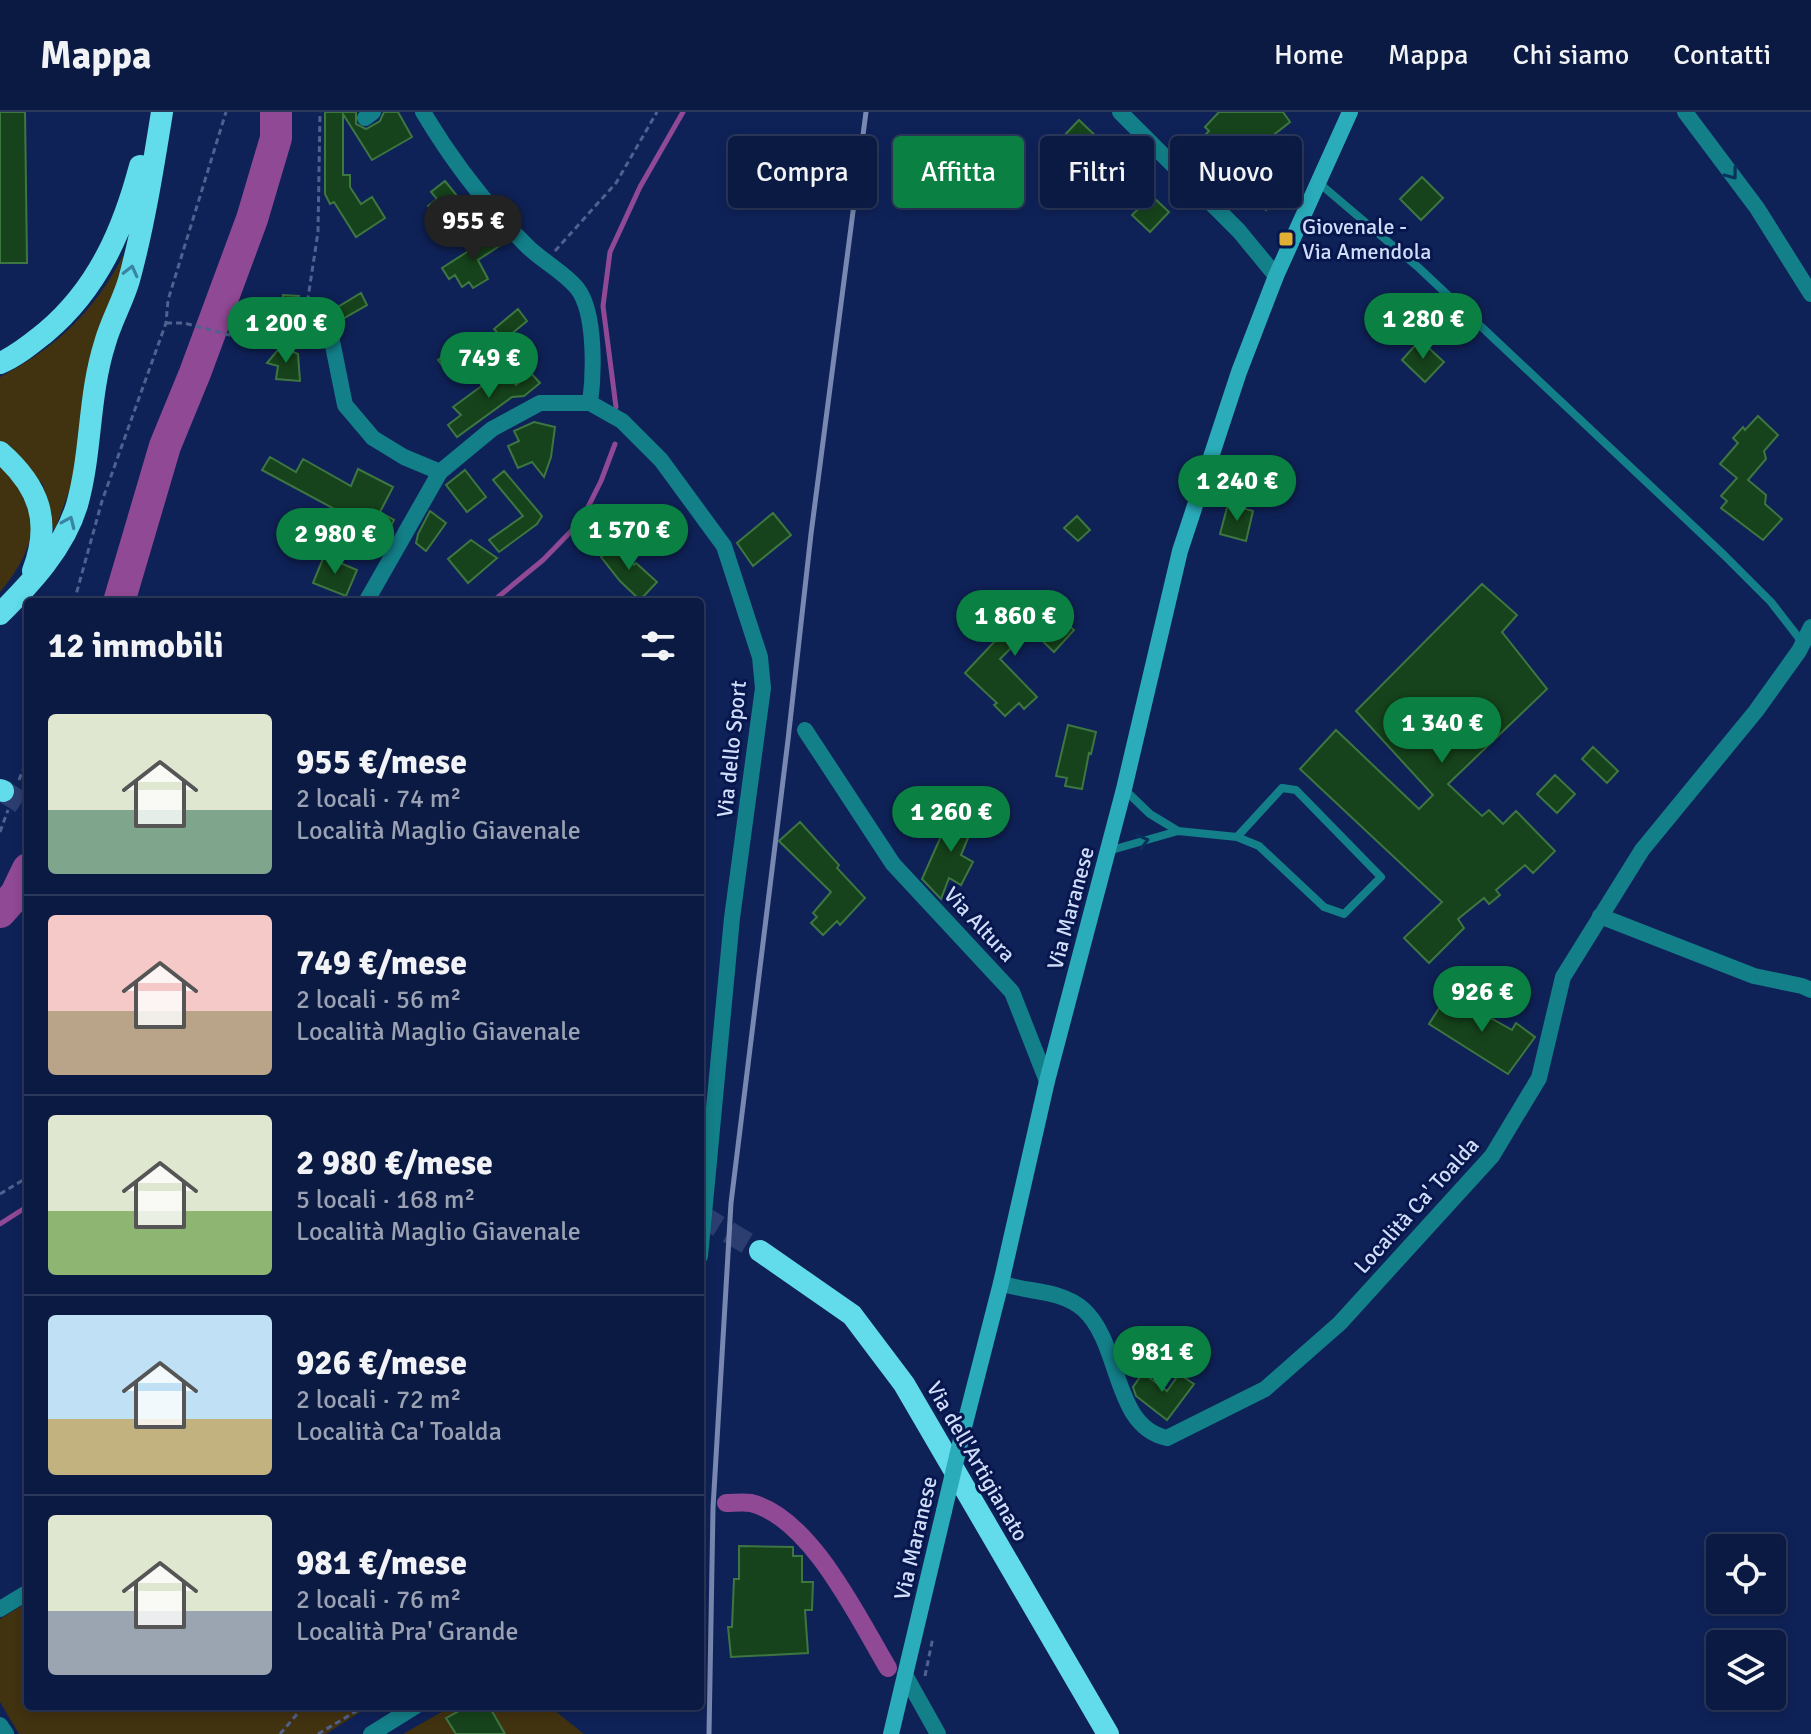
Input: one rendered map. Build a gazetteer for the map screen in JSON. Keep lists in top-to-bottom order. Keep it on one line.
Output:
{"streets":{"highway":["Via dell'Artigianato"],"main road":["Via Maranese"],"street":["Via dello Sport","Via Altura","Località Ca' Toalda"]},"crossings":[["Via Maranese","Via Altura"],["Via Maranese","Località Ca' Toalda"]],"places":{"transit":["Giovenale - Via Amendola"]},"page":{"header":"Mappa","nav":["Home","Mappa","Chi siamo","Contatti"],"chip":["Compra","Affitta","Filtri","Nuovo"],"price":["955 €","1 280 €","1 200 €","749 €","1 240 €","1 570 €","2 980 €","1 860 €","1 340 €","1 260 €","926 €","981 €"],"heading":"12 immobili","list":[{"name":"955 €/mese","note":"2 locali · 74 m² · Località Maglio Giavenale"},{"name":"749 €/mese","note":"2 locali · 56 m² · Località Maglio Giavenale"},{"name":"2 980 €/mese","note":"5 locali · 168 m² · Località Maglio Giavenale"},{"name":"926 €/mese","note":"2 locali · 72 m² · Località Ca' Toalda"},{"name":"981 €/mese","note":"2 locali · 76 m² · Località Pra' Grande"}]}}
